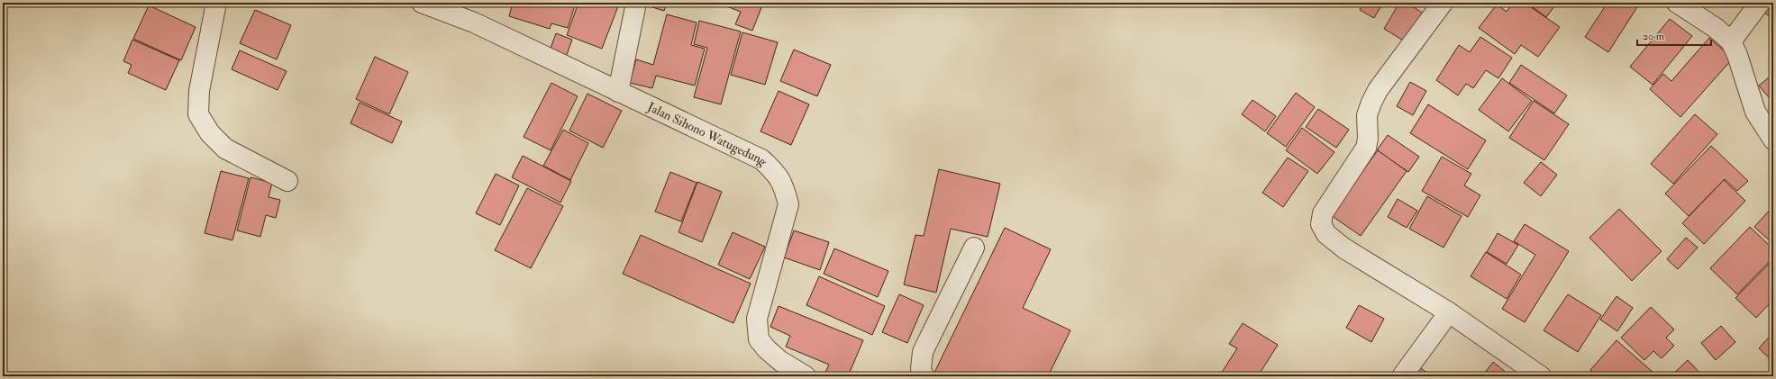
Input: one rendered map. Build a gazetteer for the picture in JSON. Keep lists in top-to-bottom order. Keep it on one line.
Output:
{"streets":{"street":["Jalan Sihono Watugedung"]},"scale_bar":"20 m"}
